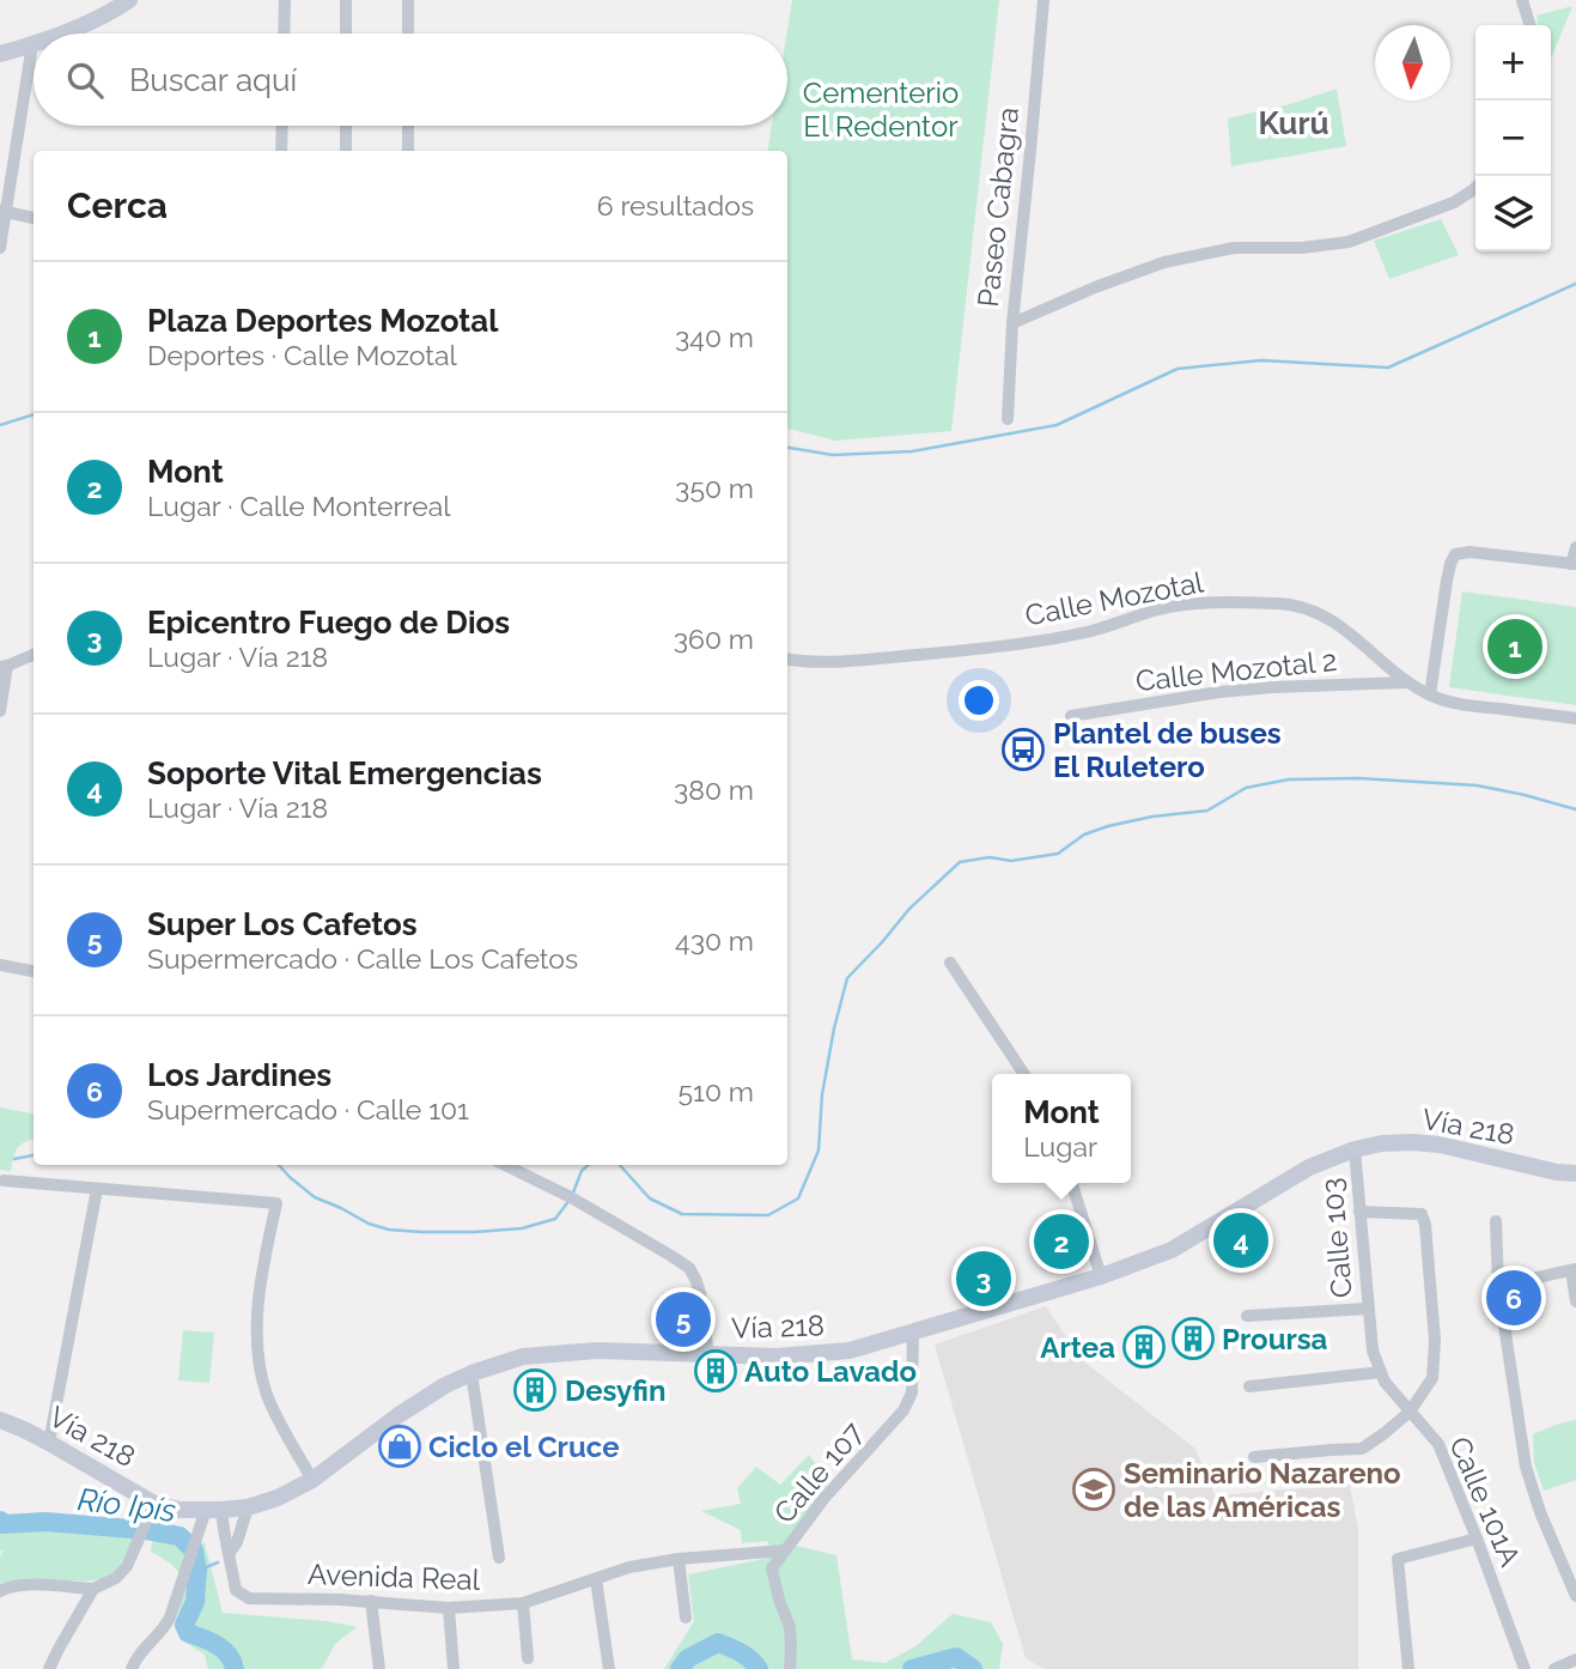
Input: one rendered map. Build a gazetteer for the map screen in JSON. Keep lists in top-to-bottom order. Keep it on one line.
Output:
{"streets":{"main road":["Vía 218"],"street":["Paseo Cabagra","Calle Mozotal","Calle Mozotal 2","Calle 103","Calle 107","Calle 101A","Avenida Real"]},"crossings":[["Calle Mozotal","Calle Mozotal 2"],["Vía 218","Calle 103"],["Vía 218","Calle 107"],["Vía 218","Avenida Real"],["Calle 103","Calle 101A"],["Calle 107","Avenida Real"]],"districts":["Kurú"],"water":["Río Ipís"],"parks":["Cementerio El Redentor"],"places":{"bus stop":["Plantel de buses El Ruletero"],"building":["Proursa","Artea","Auto Lavado","Desyfin"],"shop":["Ciclo el Cruce"],"school or university":["Seminario Nazareno de las Américas"]},"north":"bottom","page":{"map_buttons":["+","−"],"search":"Buscar aquí","heading":["Cerca","6 resultados"],"list":[{"mark":"1","name":"Plaza Deportes Mozotal","note":"Deportes · Calle Mozotal","value":"340 m"},{"mark":"2","name":"Mont","note":"Lugar · Calle Monterreal","value":"350 m"},{"mark":"3","name":"Epicentro Fuego de Dios","note":"Lugar · Vía 218","value":"360 m"},{"mark":"4","name":"Soporte Vital Emergencias","note":"Lugar · Vía 218","value":"380 m"},{"mark":"5","name":"Super Los Cafetos","note":"Supermercado · Calle Los Cafetos","value":"430 m"},{"mark":"6","name":"Los Jardines","note":"Supermercado · Calle 101","value":"510 m"}],"pins":["1","4","2","3","6","5"],"popup":["Mont","Lugar"]}}
